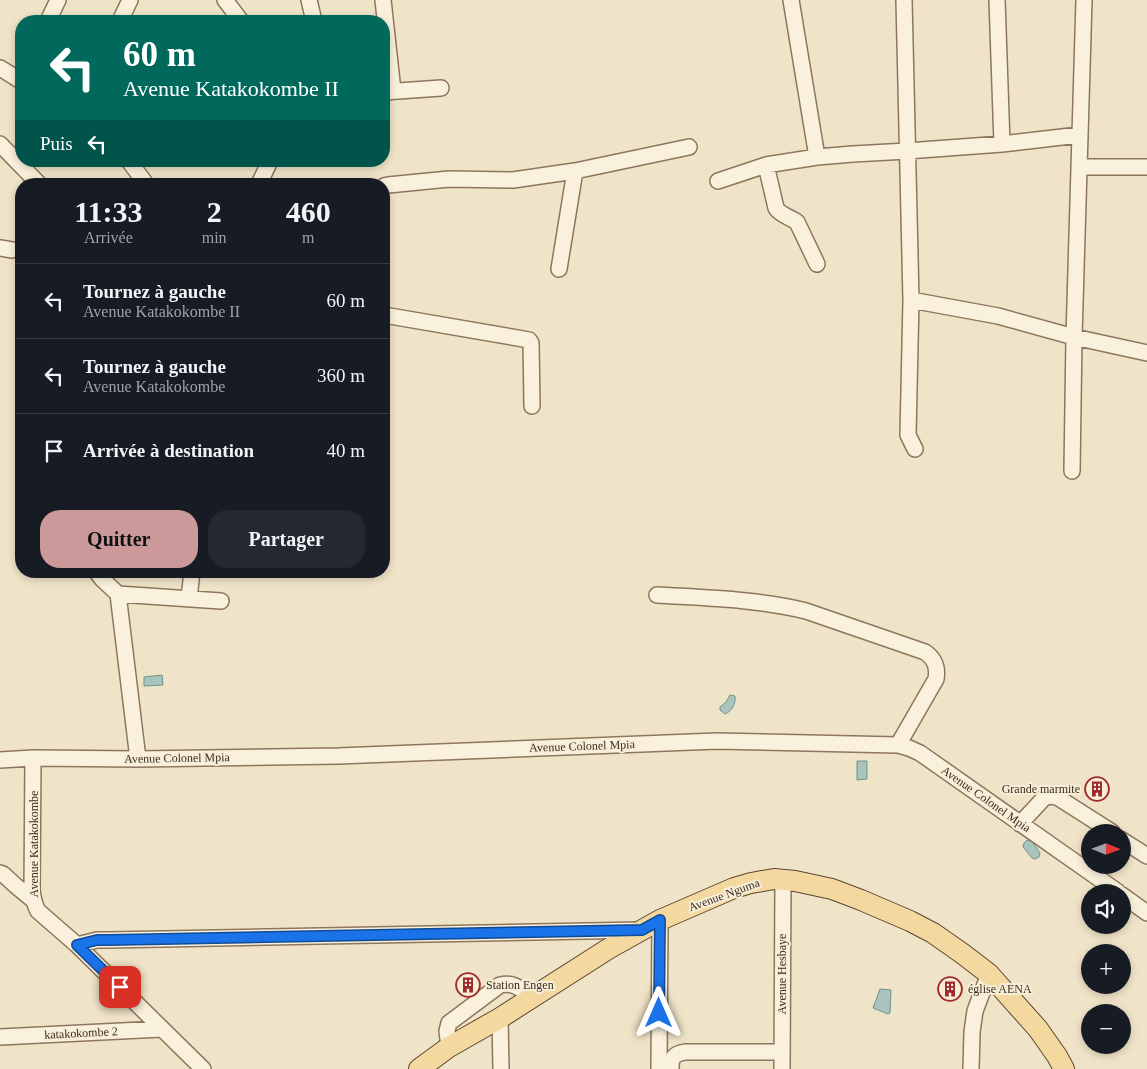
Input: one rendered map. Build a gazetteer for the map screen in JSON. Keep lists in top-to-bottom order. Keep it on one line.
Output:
{"streets":{"main road":["Avenue Nguma"],"street":["Avenue Colonel Mpia","Avenue Katakokombe","Avenue Hesbaye","katakokombe 2"]},"crossings":[["Avenue Colonel Mpia","Avenue Katakokombe"],["Avenue Katakokombe","katakokombe 2"],["Avenue Nguma","Avenue Hesbaye"]],"places":{"building":["Grande marmite","Station Engen","église AENA"]},"north":"right","page":{"turn":["60 m","Avenue Katakokombe II"],"then":"Puis","eta":["11:33","Arrivée","2","min","460","m"],"list":[{"name":"Tournez à gauche","note":"Avenue Katakokombe II","value":"60 m"},{"name":"Tournez à gauche","note":"Avenue Katakokombe","value":"360 m"},{"name":"Arrivée à destination","value":"40 m"}],"buttons":["Quitter","Partager"],"map_buttons":["+","−"]}}
